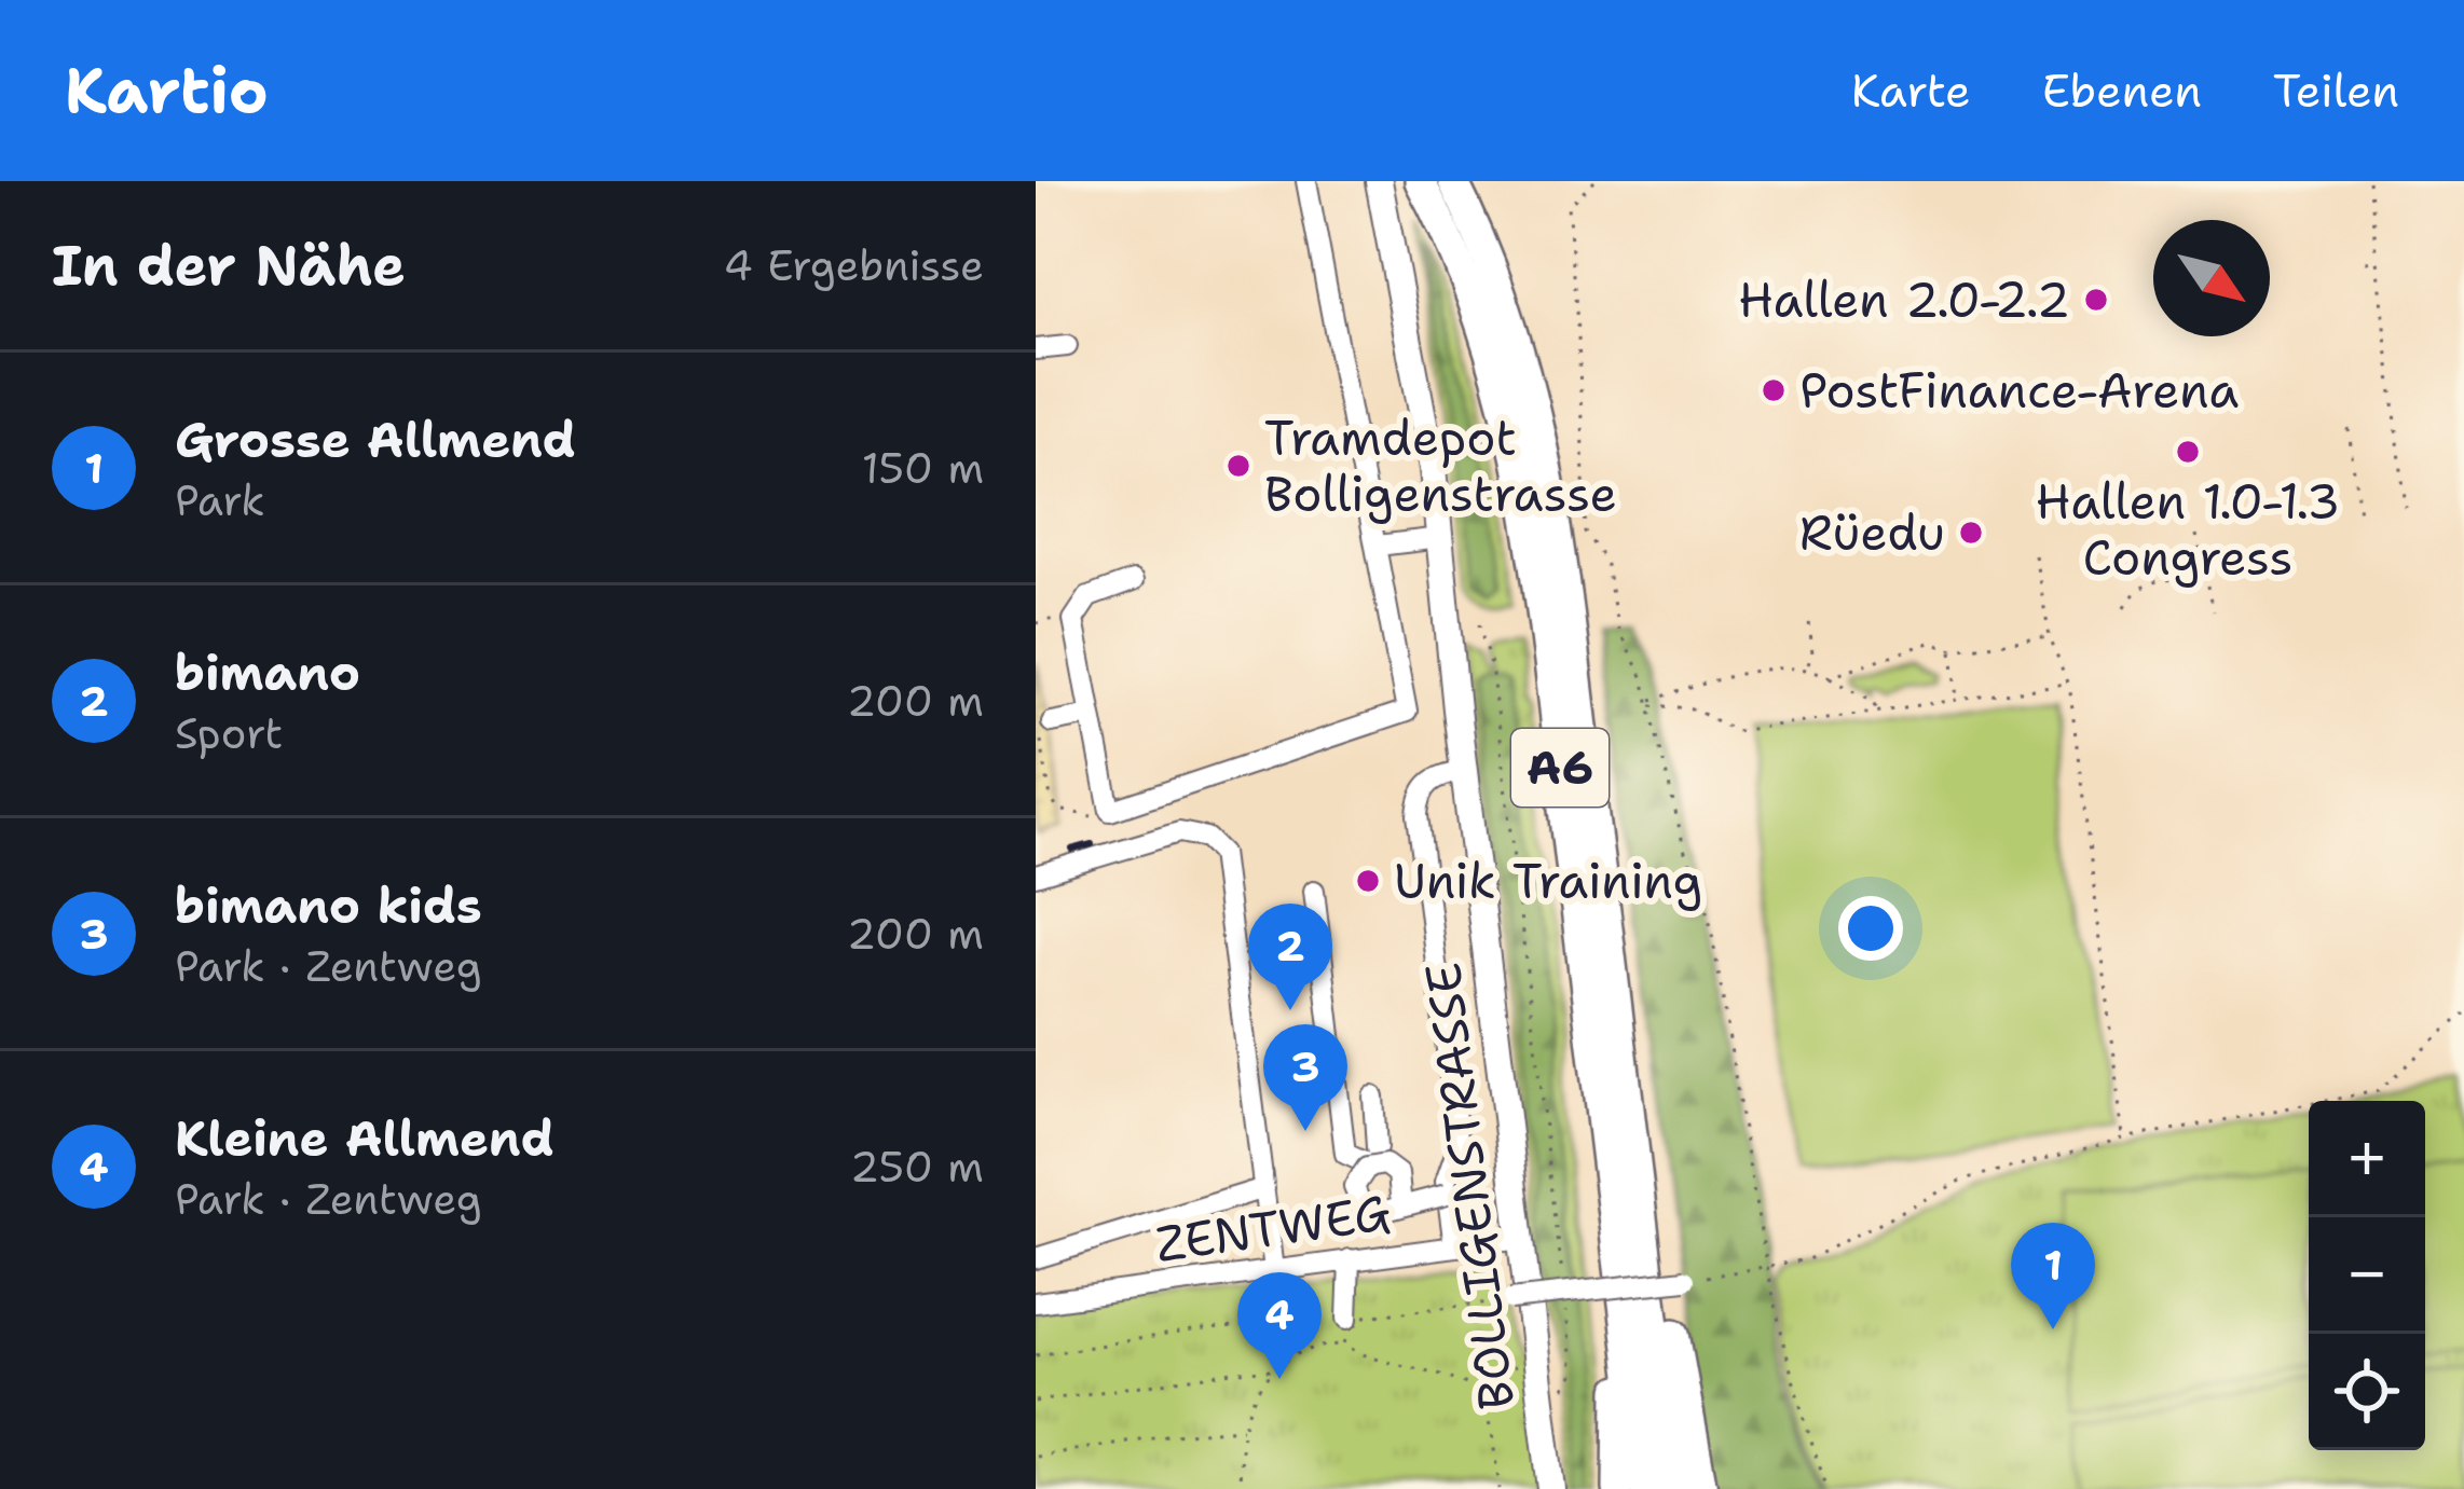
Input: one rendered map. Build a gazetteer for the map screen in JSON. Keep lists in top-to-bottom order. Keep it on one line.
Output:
{"streets":{"highway":["A6"],"main road":["BOLLIGENSTRASSE"],"street":["ZENTWEG"]},"crossings":[["BOLLIGENSTRASSE","ZENTWEG"]],"places":["Hallen 2.0-2.2","PostFinance-Arena","Hallen 1.0-1.3 Congress","Tramdepot Bolligenstrasse","Rüedu","Unik Training"],"north":"bottom right","page":{"header":"Kartio","nav":["Karte","Ebenen","Teilen"],"heading":["In der Nähe","4 Ergebnisse"],"list":[{"mark":"1","name":"Grosse Allmend","note":"Park","value":"150 m"},{"mark":"2","name":"bimano","note":"Sport","value":"200 m"},{"mark":"3","name":"bimano kids","note":"Park · Zentweg","value":"200 m"},{"mark":"4","name":"Kleine Allmend","note":"Park · Zentweg","value":"250 m"}],"pins":["2","3","1","4"],"map_buttons":["+","−"]}}
